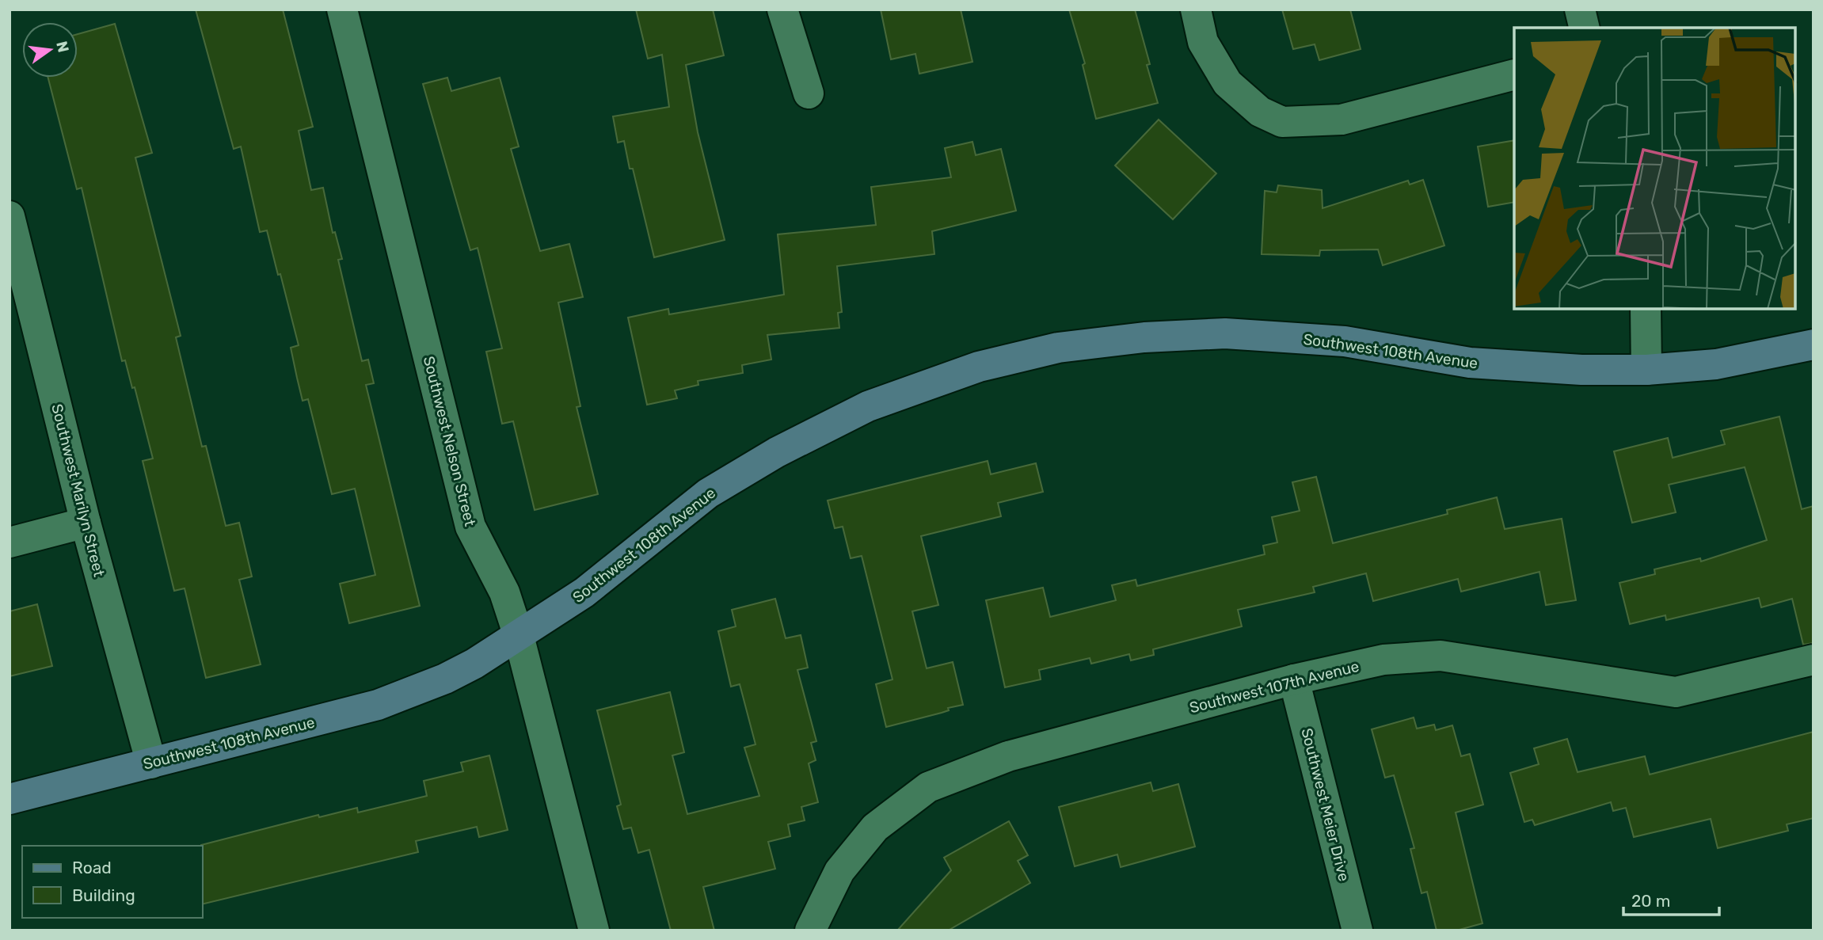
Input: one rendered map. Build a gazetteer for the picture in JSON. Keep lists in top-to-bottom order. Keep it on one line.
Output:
{"streets":{"street":["Southwest 108th Avenue","Southwest Nelson Street","Southwest Marilyn Street","Southwest 107th Avenue","Southwest Meier Drive"]},"crossings":[["Southwest 108th Avenue","Southwest Nelson Street"],["Southwest 108th Avenue","Southwest Marilyn Street"],["Southwest 107th Avenue","Southwest Meier Drive"]],"legend":["Road","Building"],"scale_bar":"20 m","north":"right"}
